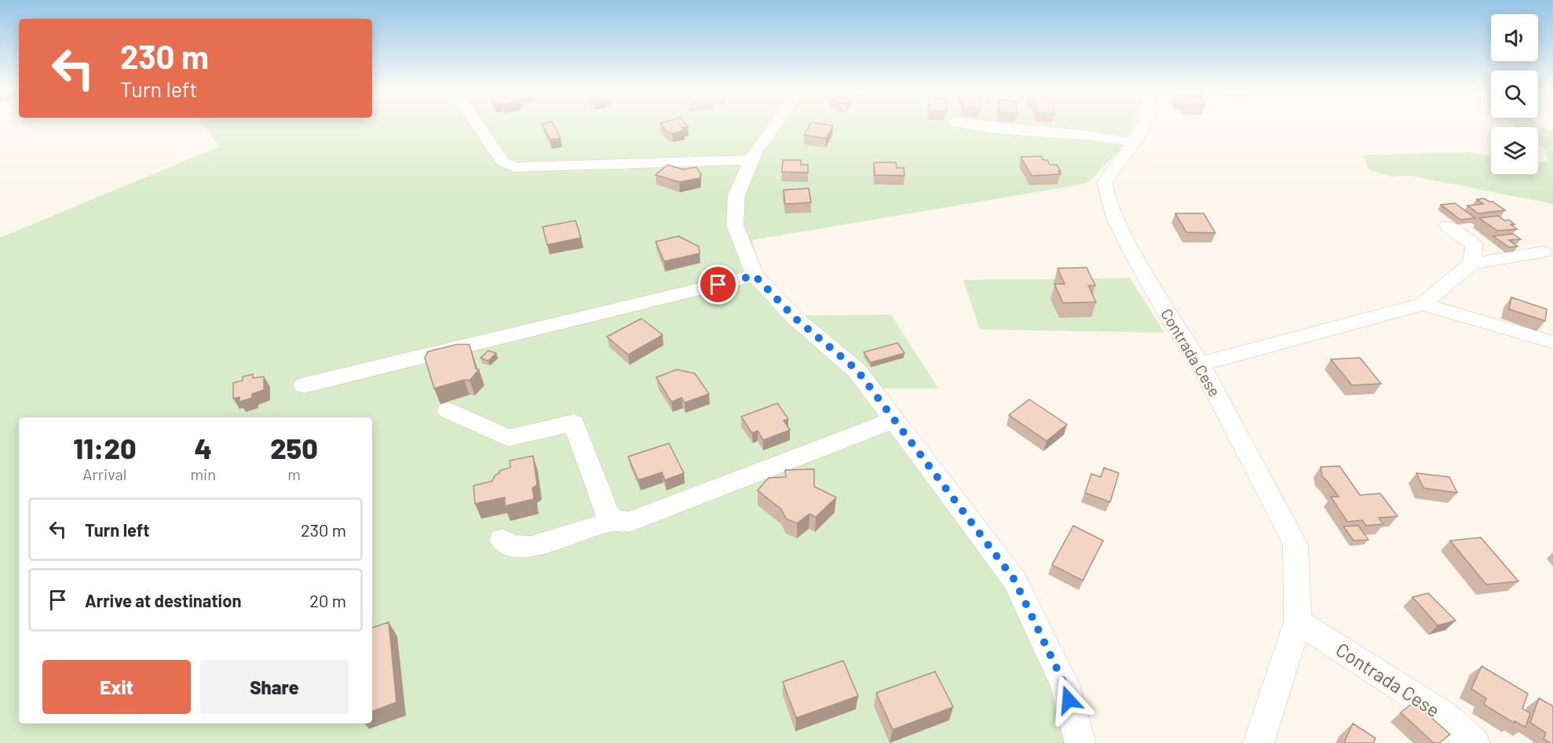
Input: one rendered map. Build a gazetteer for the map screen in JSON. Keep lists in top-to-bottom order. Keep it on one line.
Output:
{"streets":{"street":["Contrada Cese"]},"page":{"turn":["230 m","Turn left"],"eta":["11:20","Arrival","4","min","250","m"],"list":[{"name":"Turn left","value":"230 m"},{"name":"Arrive at destination","value":"20 m"}],"buttons":["Exit","Share"]}}
